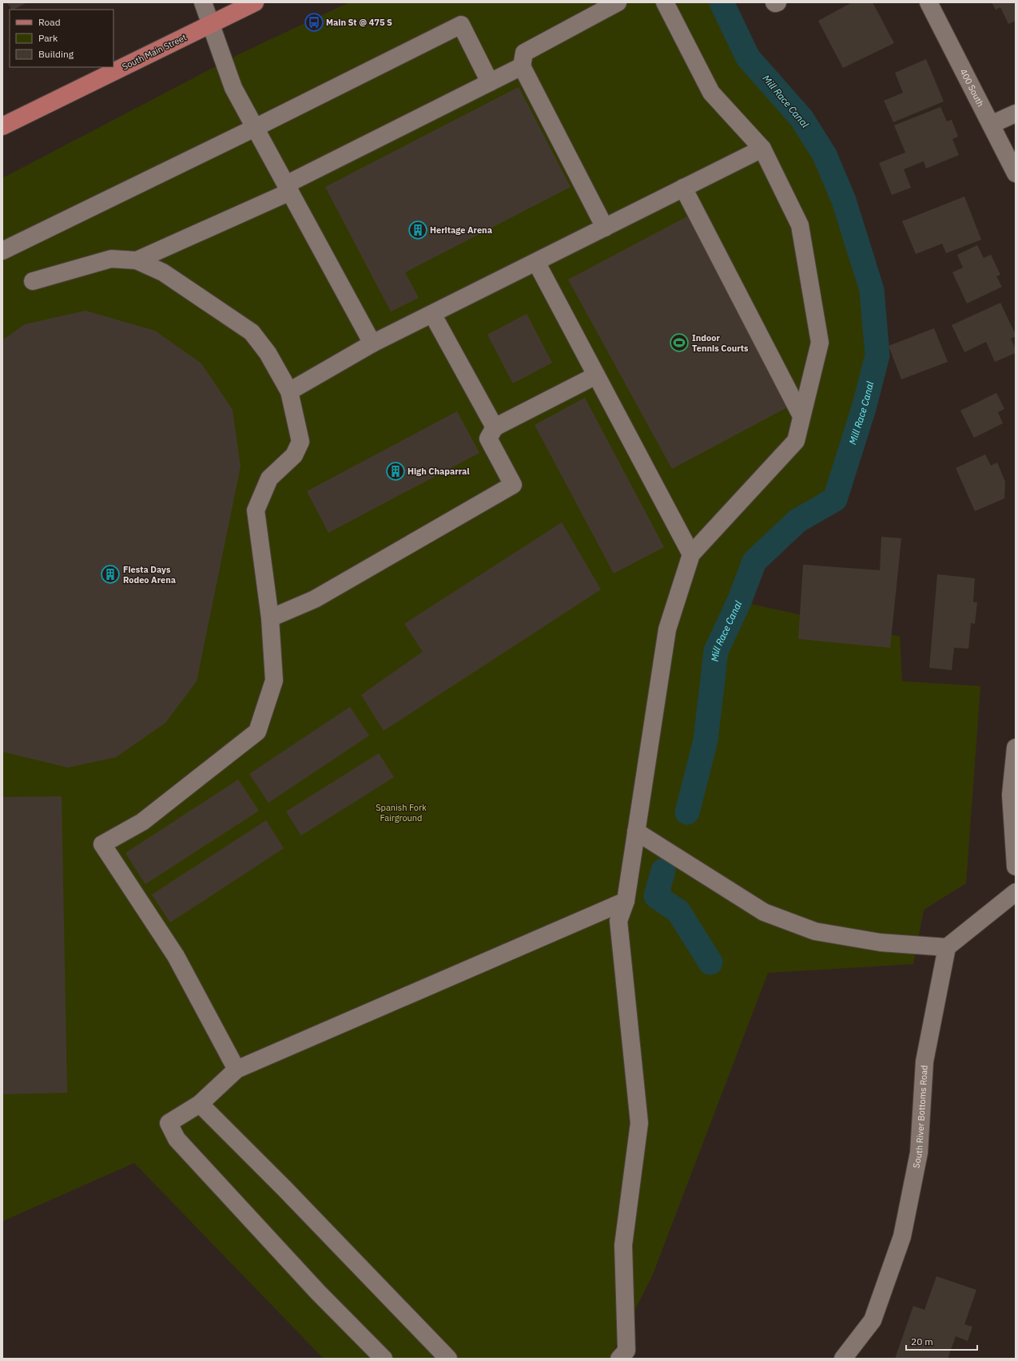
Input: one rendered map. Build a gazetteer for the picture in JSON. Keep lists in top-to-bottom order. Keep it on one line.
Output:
{"streets":{"main road":["South Main Street"],"street":["400 South","South River Bottoms Road"]},"water":["Mill Race Canal"],"parks":["Spanish Fork Fairground"],"places":{"bus stop":["Main St @ 475 S"],"building":["Heritage Arena","High Chaparral","Fiesta Days Rodeo Arena"],"sports":["Indoor Tennis Courts"]},"legend":["Road","Park","Building"],"scale_bar":"20 m"}
